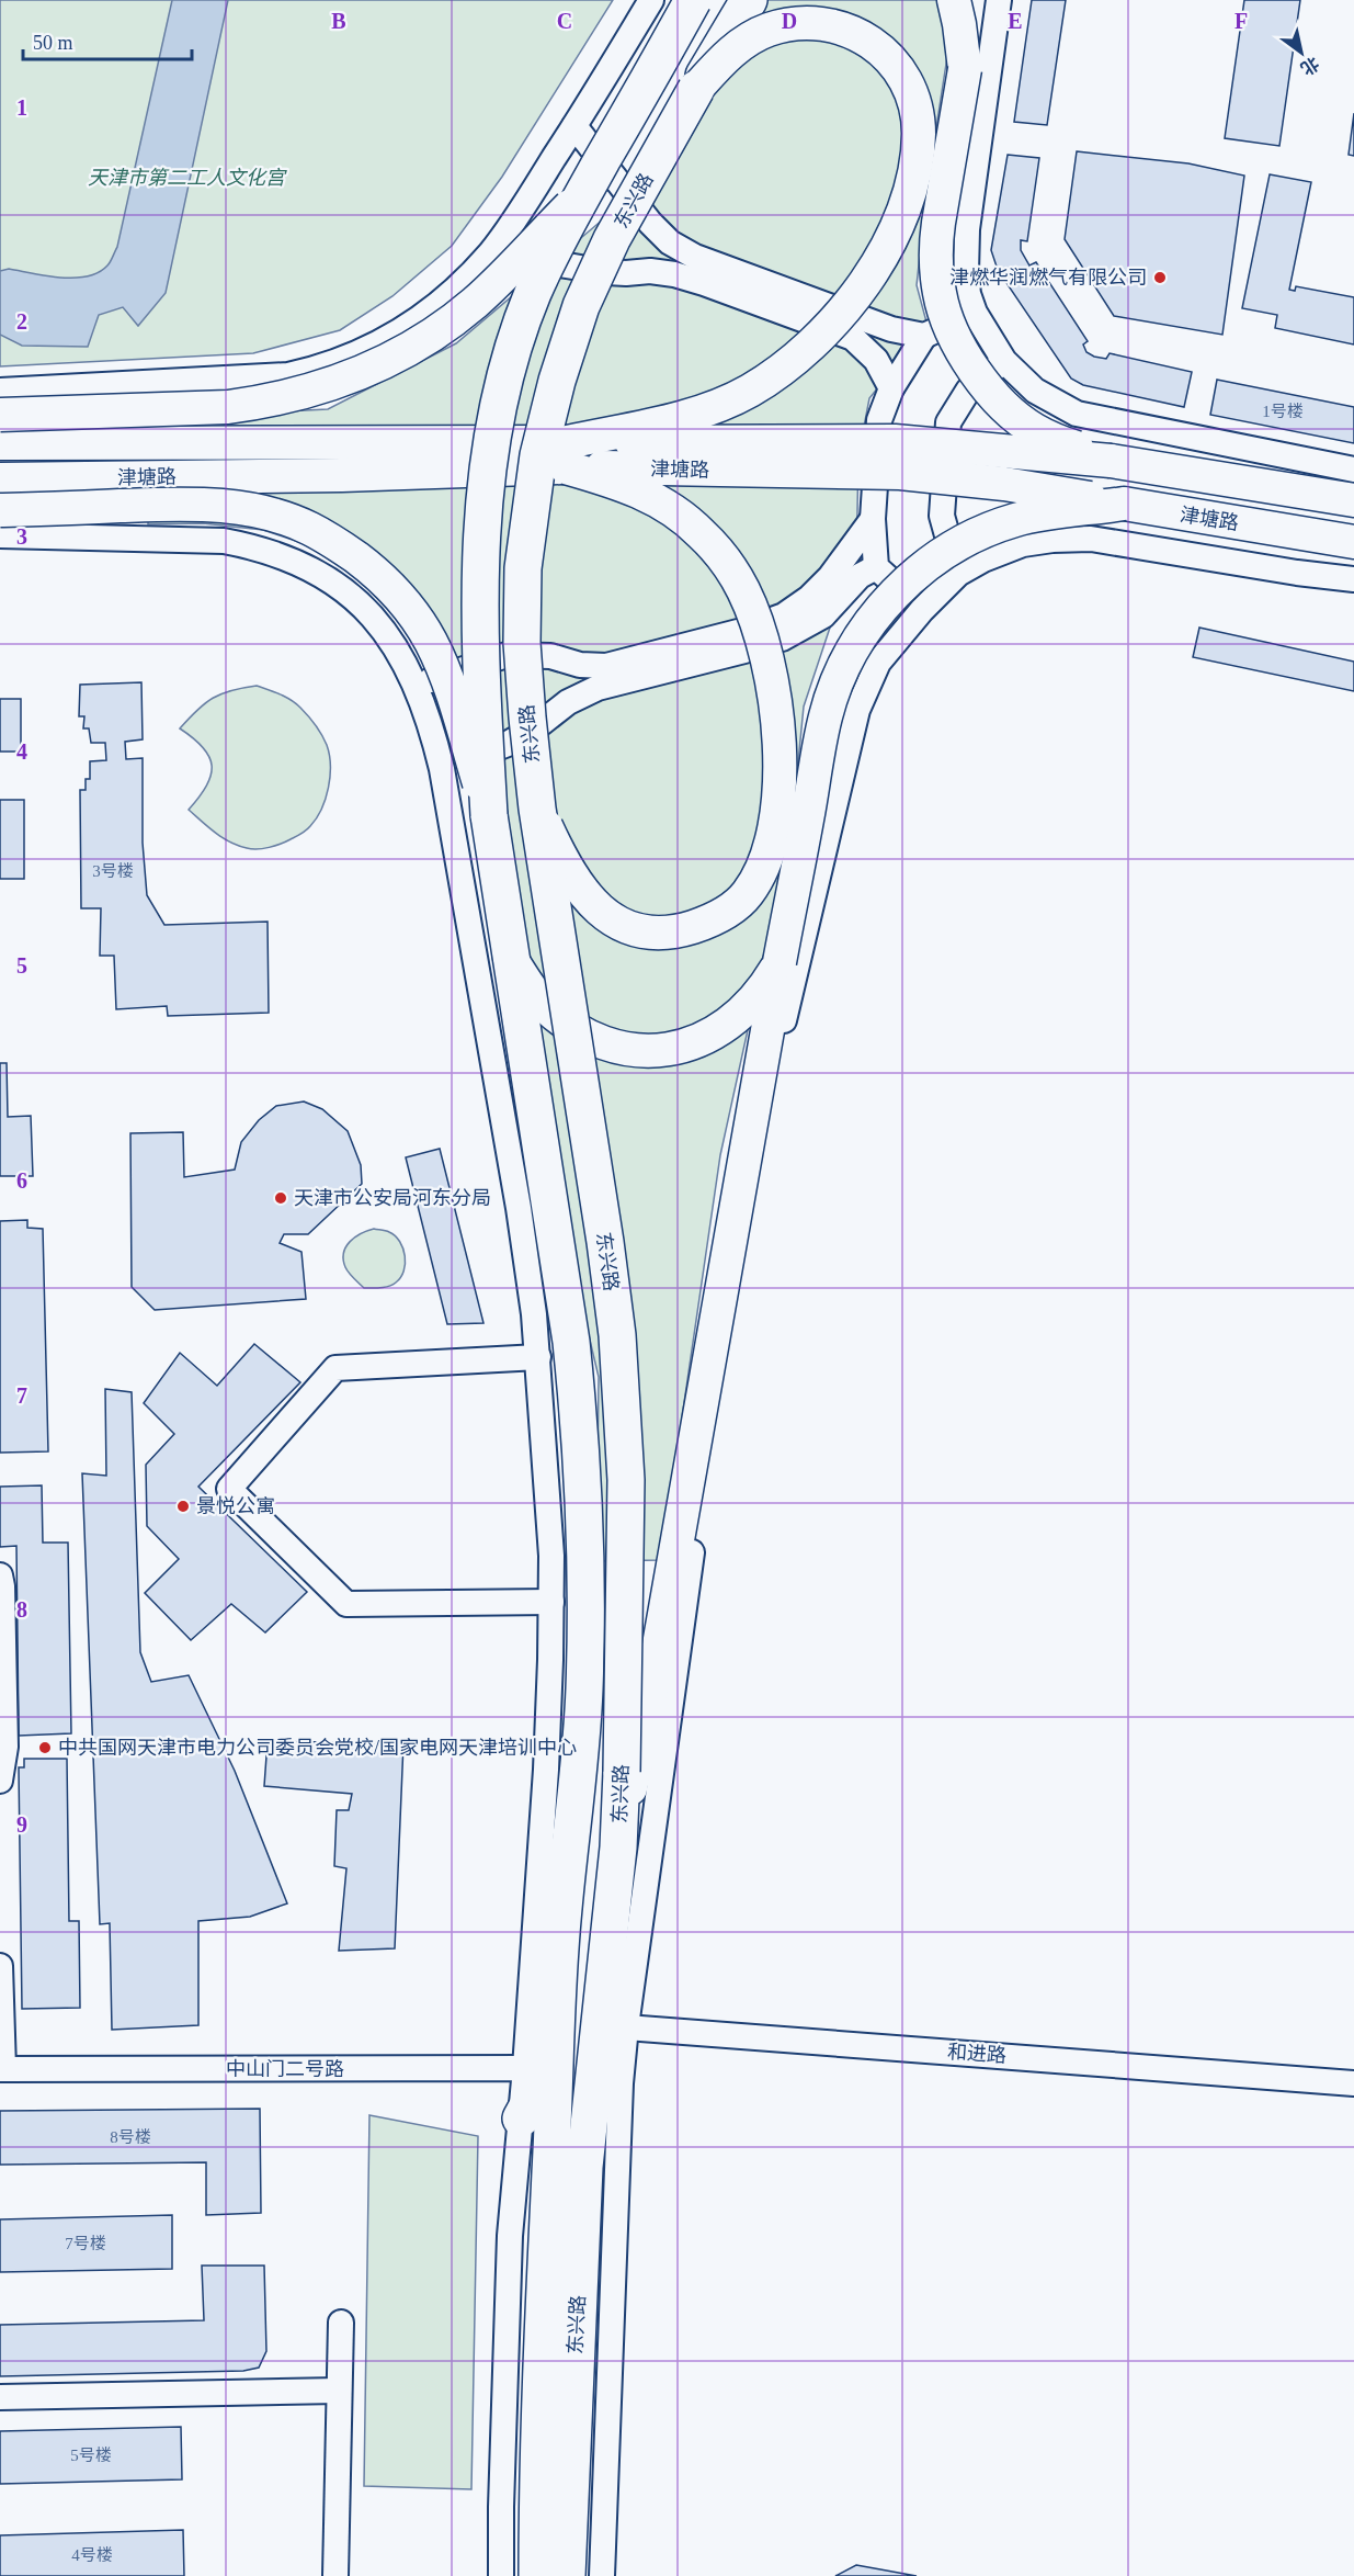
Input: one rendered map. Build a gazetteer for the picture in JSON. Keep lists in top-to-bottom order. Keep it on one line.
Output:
{"streets":{"highway":["东兴路"],"main road":["津塘路"],"street":["和进路","中山门二号路"]},"crossings":[["东兴路","和进路"],["东兴路","中山门二号路"]],"parks":["天津市第二工人文化宫"],"places":["津燃华润燃气有限公司","天津市公安局河东分局","景悦公寓","中共国网天津市电力公司委员会党校/国家电网天津培训中心"],"house_numbers":["1号楼","3号楼","8号楼","7号楼","5号楼","4号楼"],"scale_bar":"50 m","north":"bottom right","grid":{"columns":["B","C","D","E","F"],"rows":["1","2","3","4","5","6","7","8","9"]}}
